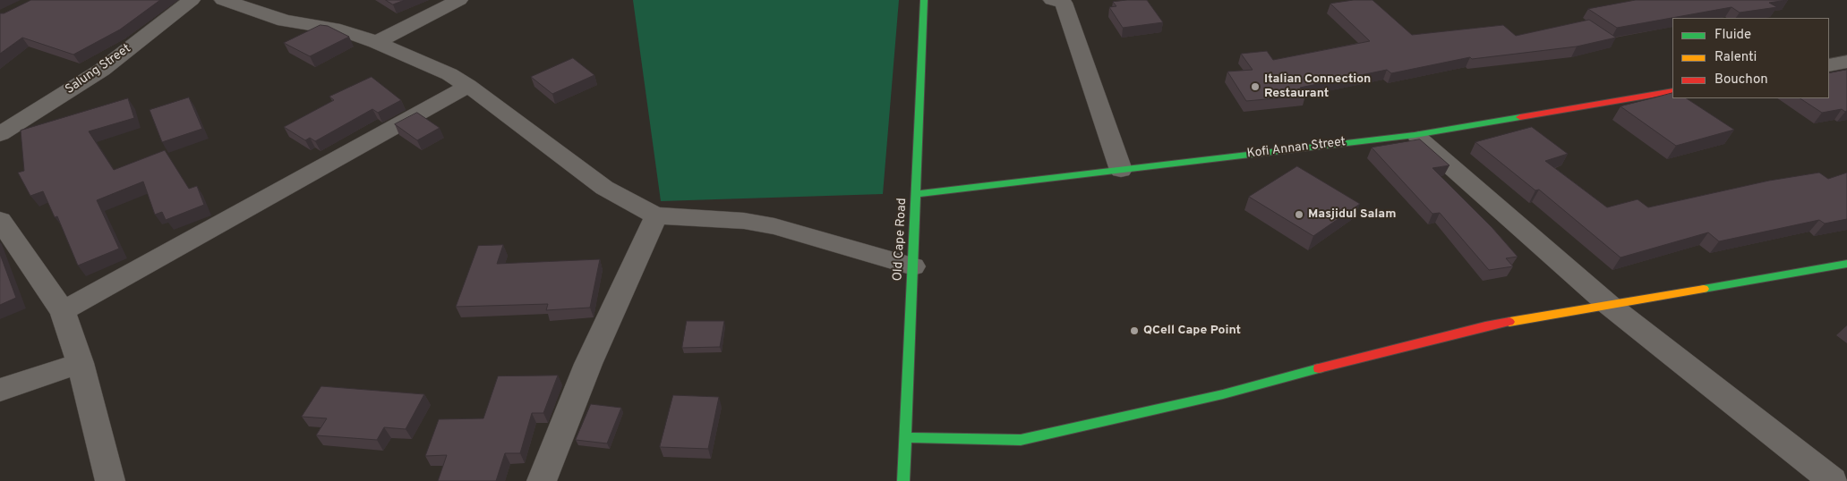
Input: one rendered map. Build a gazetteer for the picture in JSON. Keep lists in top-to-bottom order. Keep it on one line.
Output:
{"streets":{"street":["Salung Street","Kofi Annan Street","Old Cape Road"]},"crossings":[["Kofi Annan Street","Old Cape Road"]],"places":["Italian Connection Restaurant","Masjidul Salam","QCell Cape Point"],"legend":["Fluide","Ralenti","Bouchon"]}
